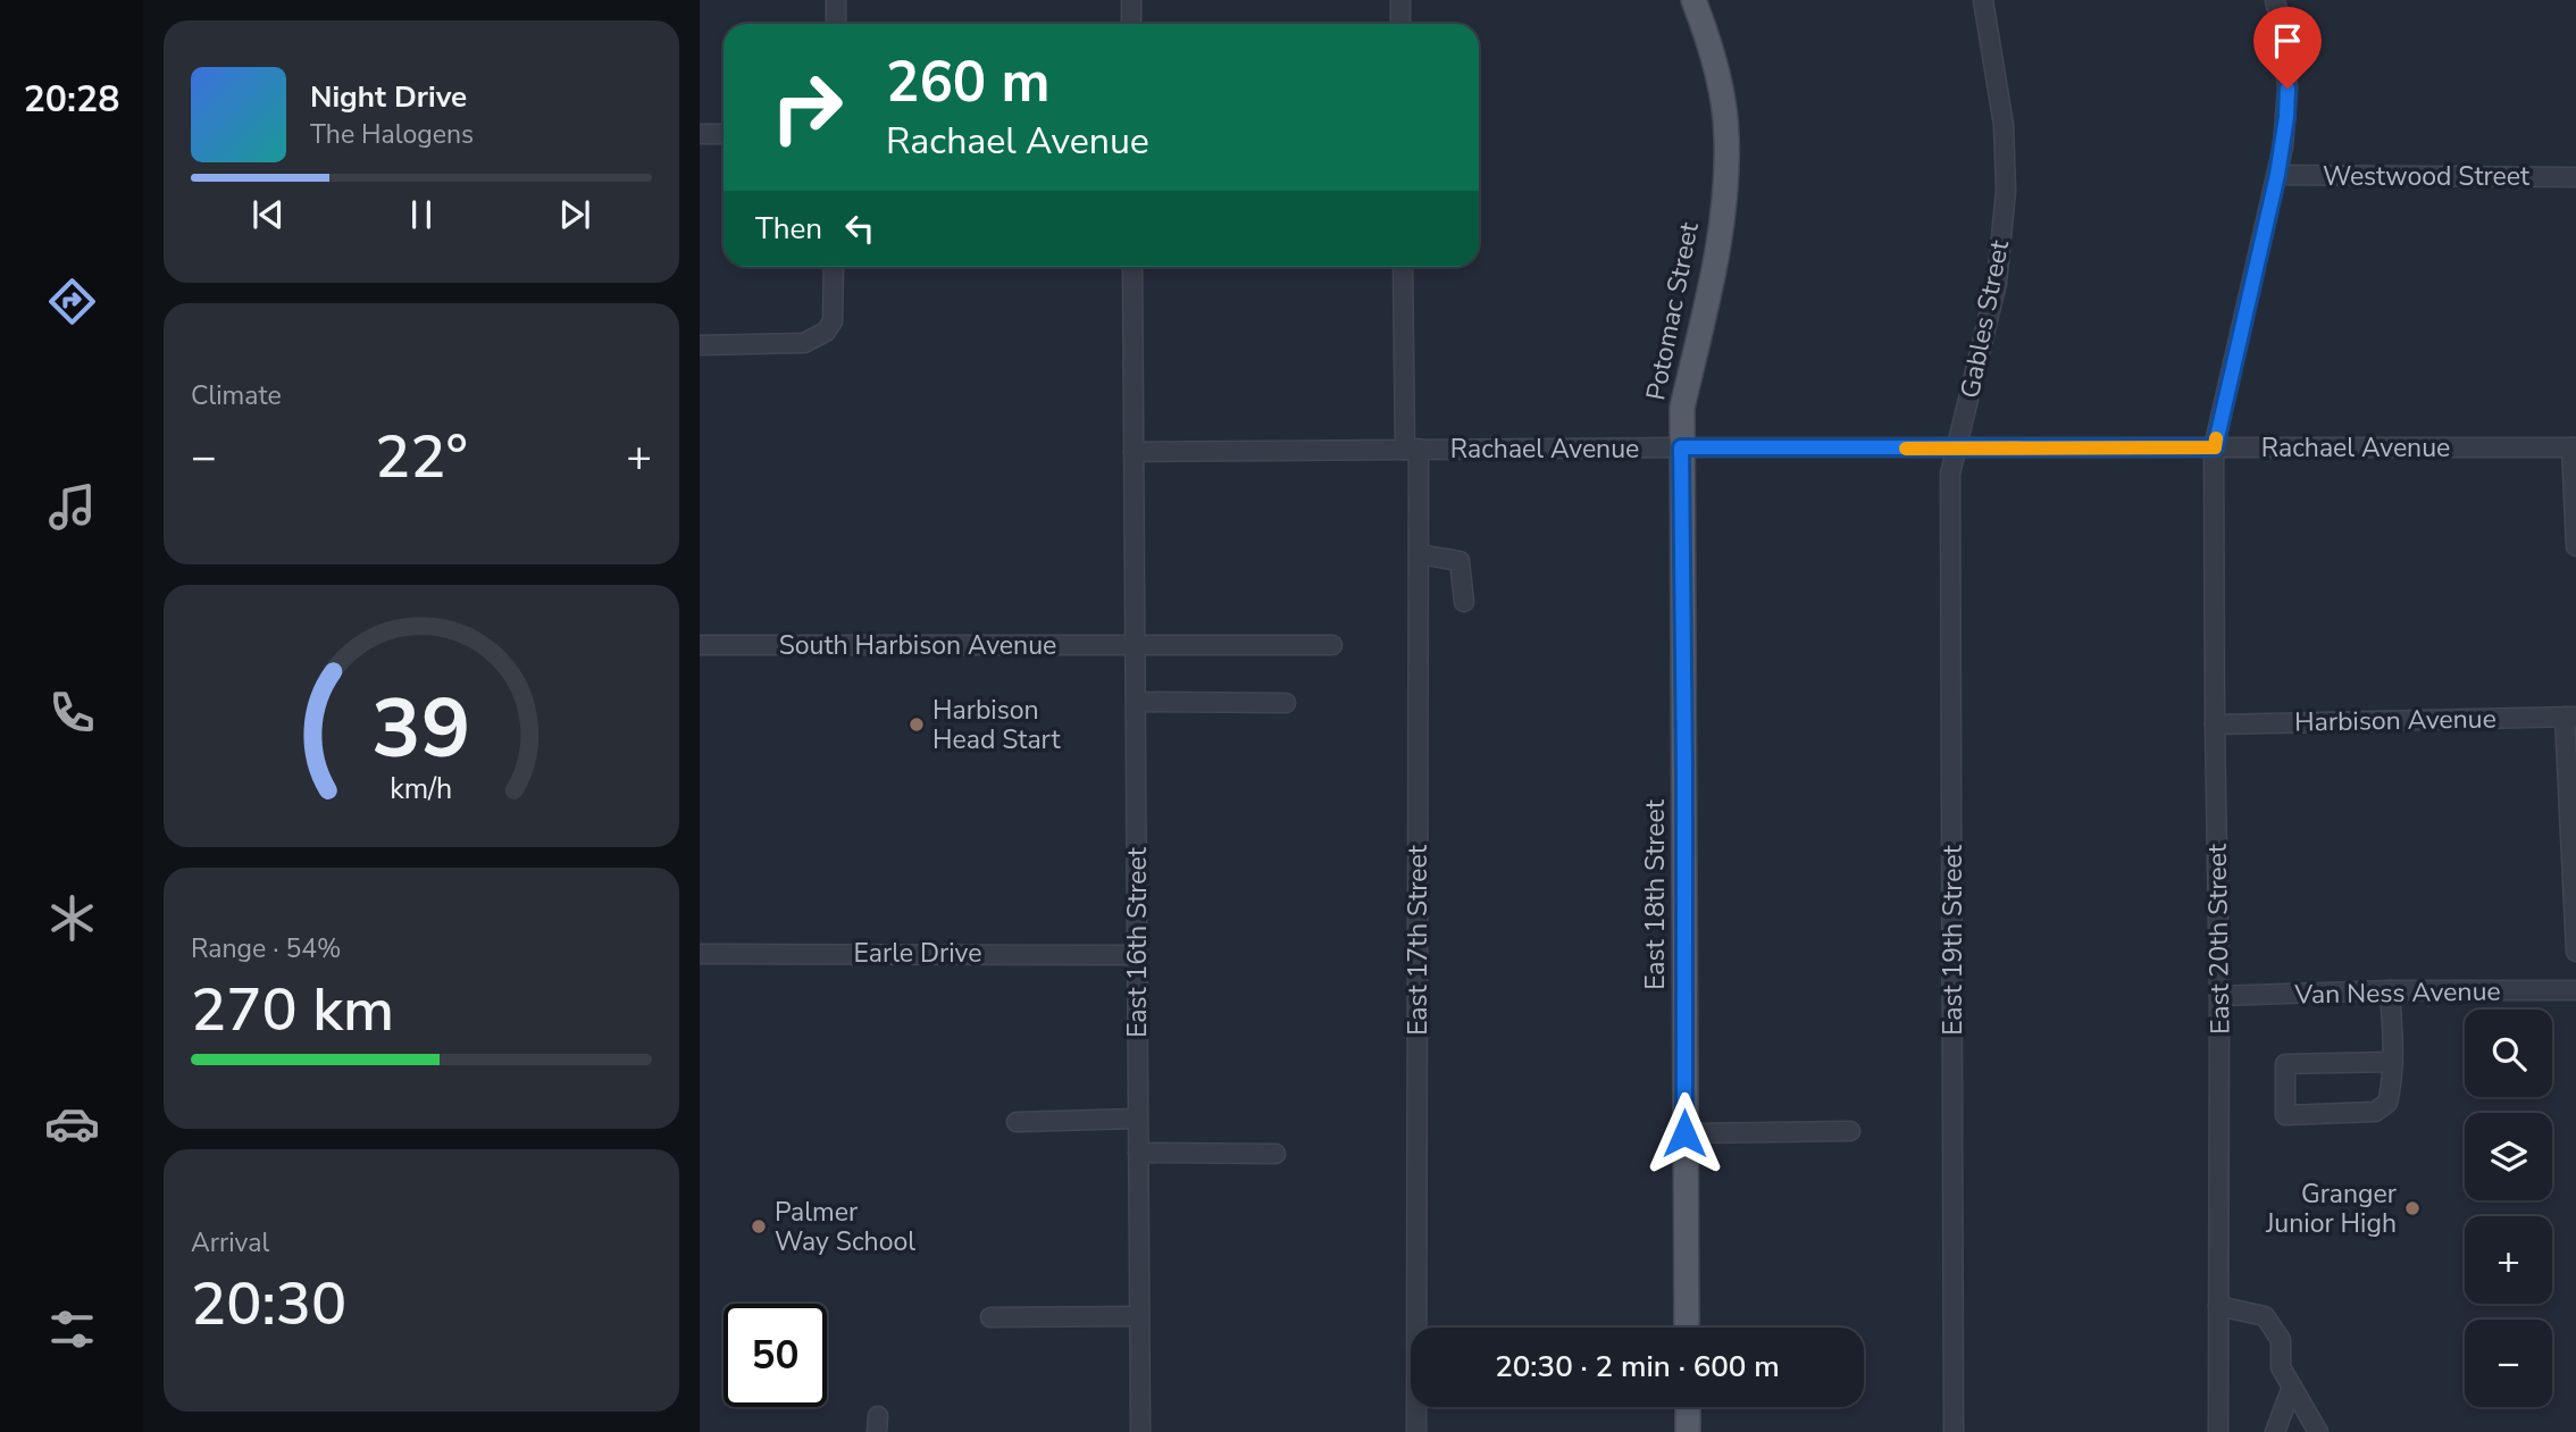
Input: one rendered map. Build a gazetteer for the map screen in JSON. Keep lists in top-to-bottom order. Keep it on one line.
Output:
{"streets":{"main road":["Potomac Street","East 18th Street"],"street":["Westwood Street","Gables Street","Rachael Avenue","South Harbison Avenue","Harbison Avenue","East 20th Street","East 17th Street","East 19th Street","East 16th Street","Earle Drive","Van Ness Avenue"]},"crossings":[["Westwood Street","East 20th Street"],["Potomac Street","Rachael Avenue"],["Potomac Street","East 18th Street"],["Gables Street","Rachael Avenue"],["Gables Street","East 19th Street"],["Rachael Avenue","East 18th Street"],["Rachael Avenue","East 20th Street"],["Rachael Avenue","East 17th Street"],["Rachael Avenue","East 19th Street"],["Rachael Avenue","East 16th Street"],["South Harbison Avenue","East 16th Street"],["Harbison Avenue","East 20th Street"],["East 20th Street","Van Ness Avenue"],["East 16th Street","Earle Drive"]],"places":["Harbison Head Start","Granger Junior High","Palmer Way School"],"page":{"tabs":"20:28","turn":["260 m","Rachael Avenue"],"song":["Night Drive","The Halogens"],"then":"Then","tile":["Climate",["Range · 54%","270 km"],["Arrival","20:30"]],"heat":["−","22°","+"],"map_buttons":["+","−"],"limit":"50","trip":"20:30 · 2 min · 600 m","gauge":["39","km/h"]}}
